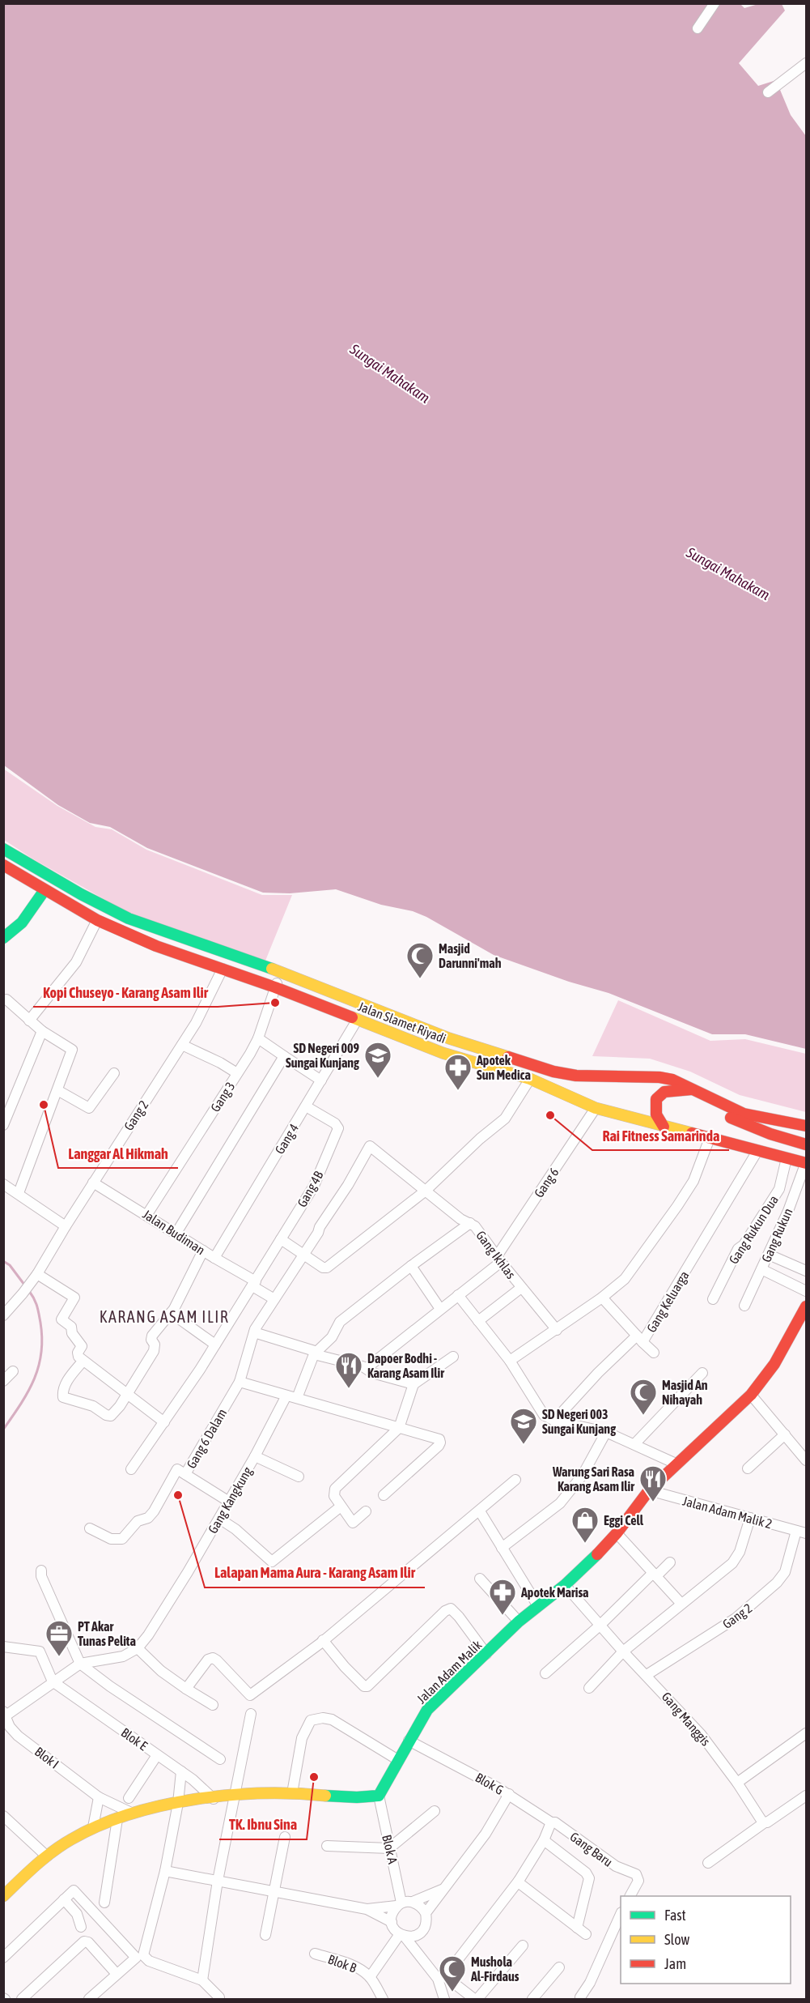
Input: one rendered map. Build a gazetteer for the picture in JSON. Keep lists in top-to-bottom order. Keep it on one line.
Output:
{"streets":{"main road":["Jalan Slamet Riyadi","Jalan Adam Malik"],"street":["Gang 3","Gang 2","Gang 4","Gang 6","Gang 4B","Gang Rukun Dua","Jalan Budiman","Gang Rukun","Gang Ikhlas","Gang Keluarga","Gang 6 Dalam","Gang Kangkung","Jalan Adam Malik 2","Gang Manggis","Blok E","Blok I","Blok G","Blok A","Gang Baru","Blok B"]},"crossings":[["Jalan Slamet Riyadi","Gang 3"],["Jalan Slamet Riyadi","Gang 2"],["Jalan Slamet Riyadi","Gang 4"],["Jalan Slamet Riyadi","Gang 6"],["Jalan Slamet Riyadi","Gang Rukun Dua"],["Jalan Slamet Riyadi","Gang Rukun"],["Jalan Slamet Riyadi","Gang Keluarga"],["Gang 3","Jalan Budiman"],["Gang 2","Jalan Budiman"],["Gang 2","Jalan Adam Malik 2"],["Gang 2","Gang Manggis"],["Gang 4","Gang 4B"],["Gang 4","Jalan Budiman"],["Gang 6","Gang Ikhlas"],["Gang 4B","Jalan Budiman"],["Jalan Budiman","Gang 6 Dalam"],["Gang Ikhlas","Gang 6 Dalam"],["Jalan Adam Malik 2","Jalan Adam Malik"],["Jalan Adam Malik","Gang Manggis"],["Jalan Adam Malik","Blok G"],["Jalan Adam Malik","Blok A"],["Blok G","Gang Baru"]],"districts":["KARANG ASAM ILIR"],"water":["Sungai Mahakam"],"places":{"mosque":["Masjid Darunni'mah","Masjid An Nihayah","Mushola Al-Firdaus"],"other":["Kopi Chuseyo - Karang Asam Ilir","Langgar Al Hikmah","Rai Fitness Samarinda","Lalapan Mama Aura - Karang Asam Ilir","TK. Ibnu Sina"],"school or university":["SD Negeri 009 Sungai Kunjang","SD Negeri 003 Sungai Kunjang"],"pharmacy":["Apotek Sun Medica","Apotek Marisa"],"restaurant":["Dapoer Bodhi - Karang Asam Ilir","Warung Sari Rasa Karang Asam Ilir"],"shop":["Eggi Cell"],"office":["PT Akar Tunas Pelita"]},"legend":["Fast","Slow","Jam"]}
